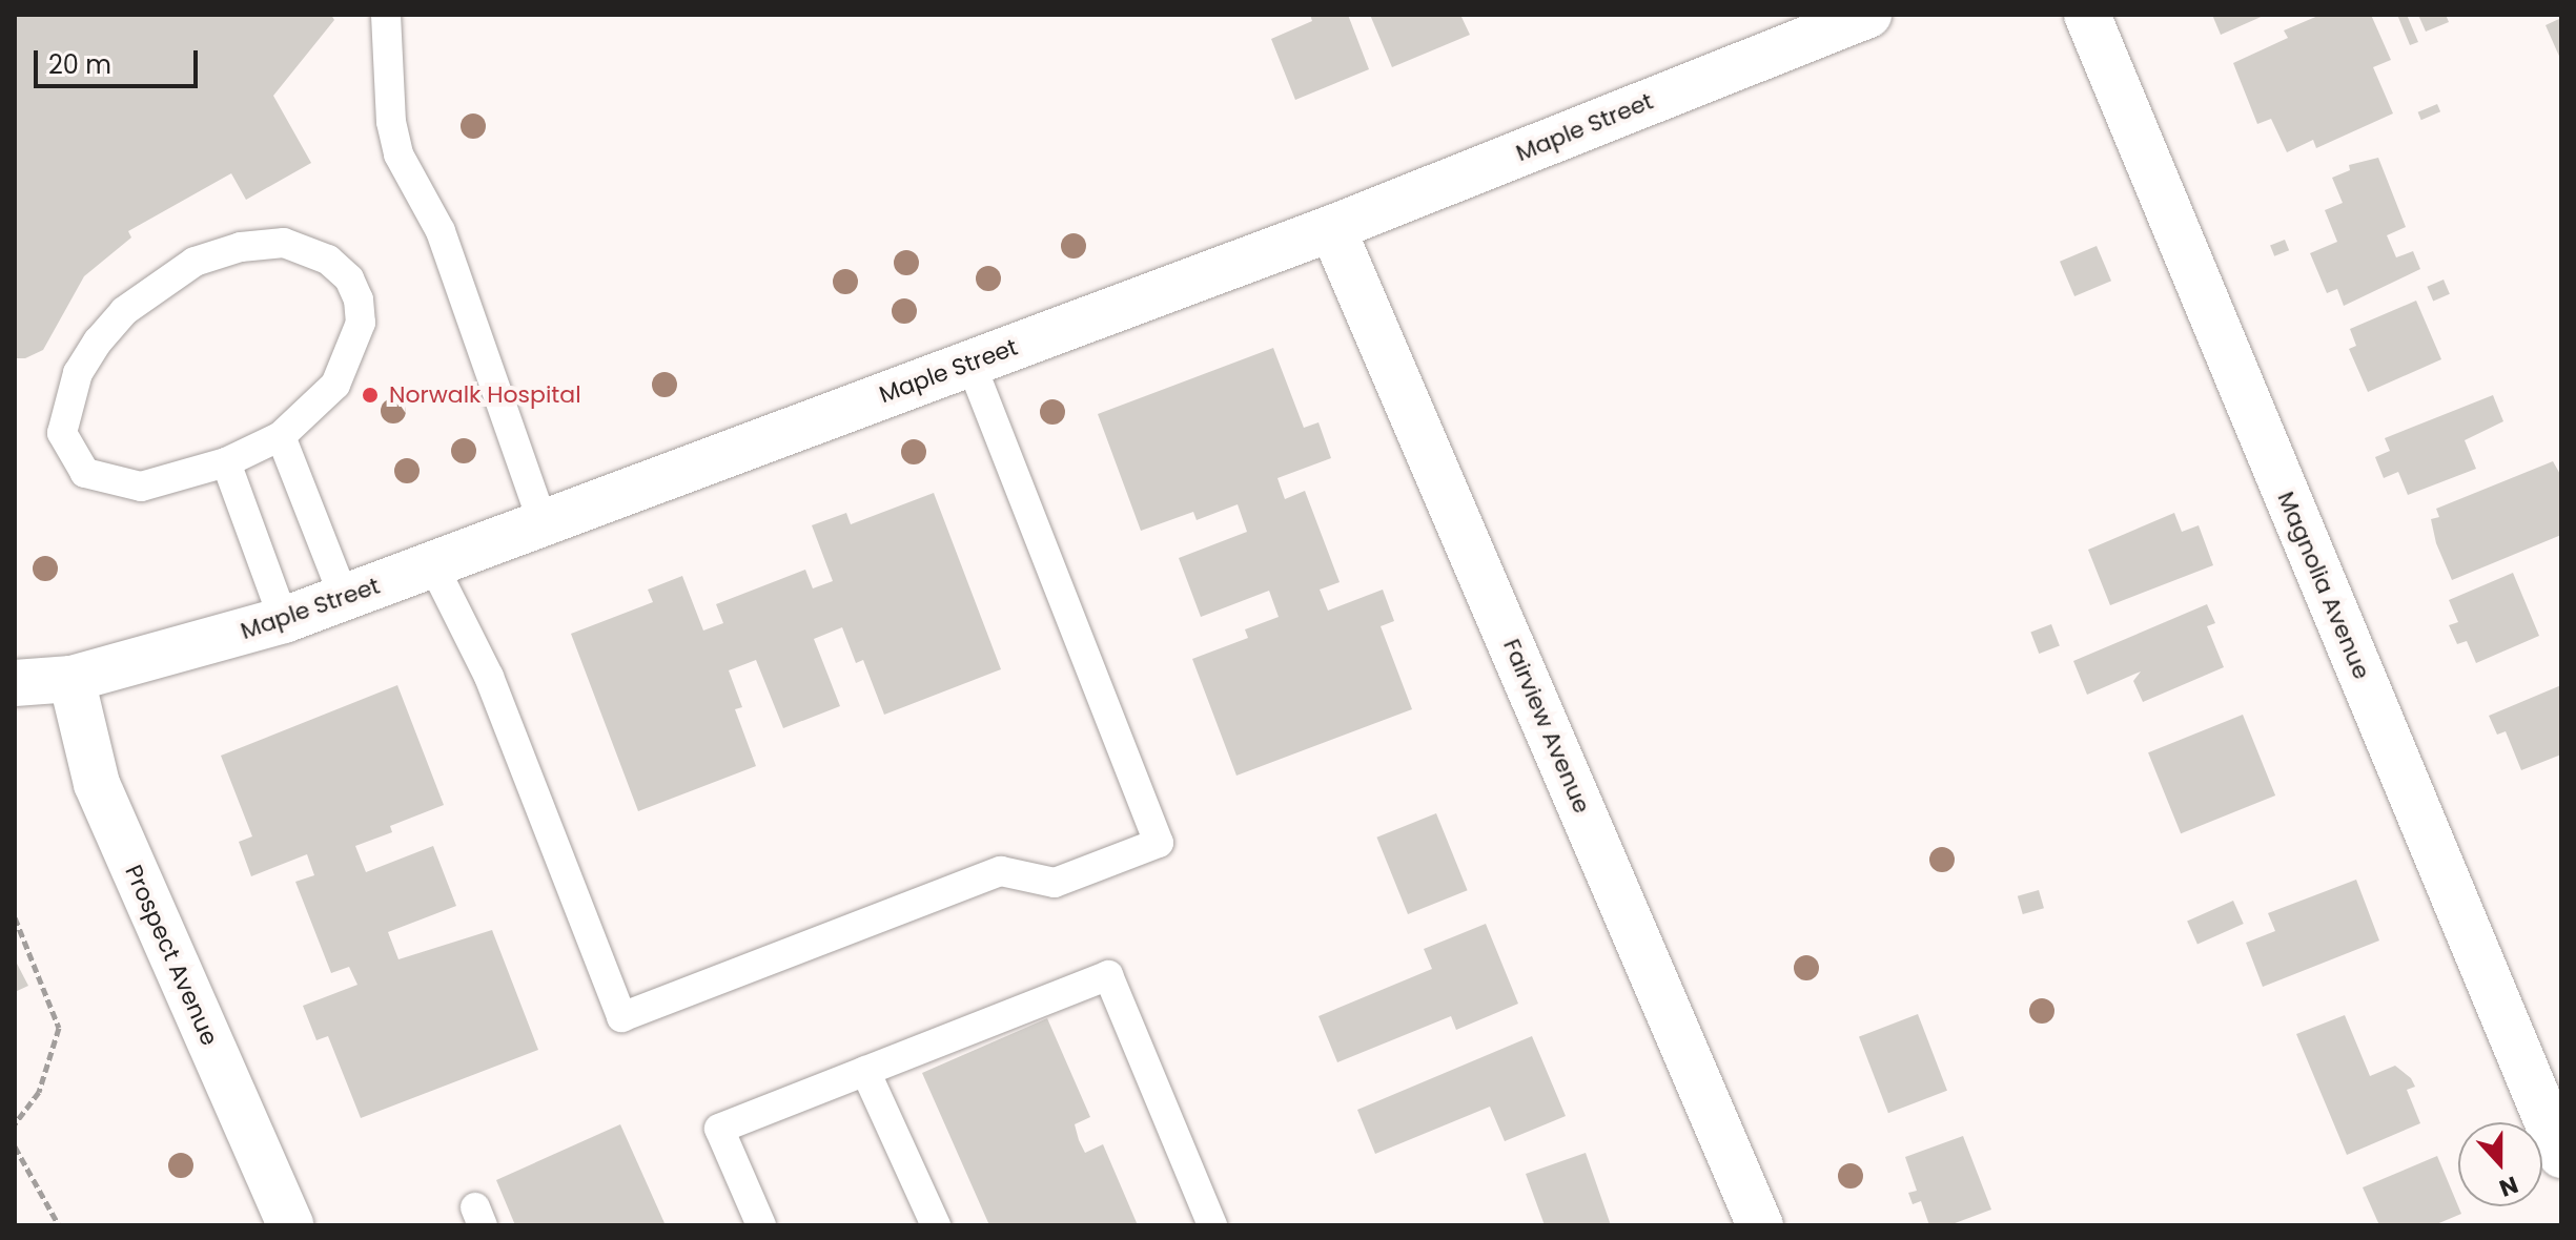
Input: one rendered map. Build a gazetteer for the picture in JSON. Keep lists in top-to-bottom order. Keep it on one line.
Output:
{"streets":{"street":["Maple Street","Magnolia Avenue","Fairview Avenue","Prospect Avenue"]},"crossings":[["Maple Street","Fairview Avenue"],["Maple Street","Prospect Avenue"]],"places":["Norwalk Hospital"],"scale_bar":"20 m","north":"bottom"}
